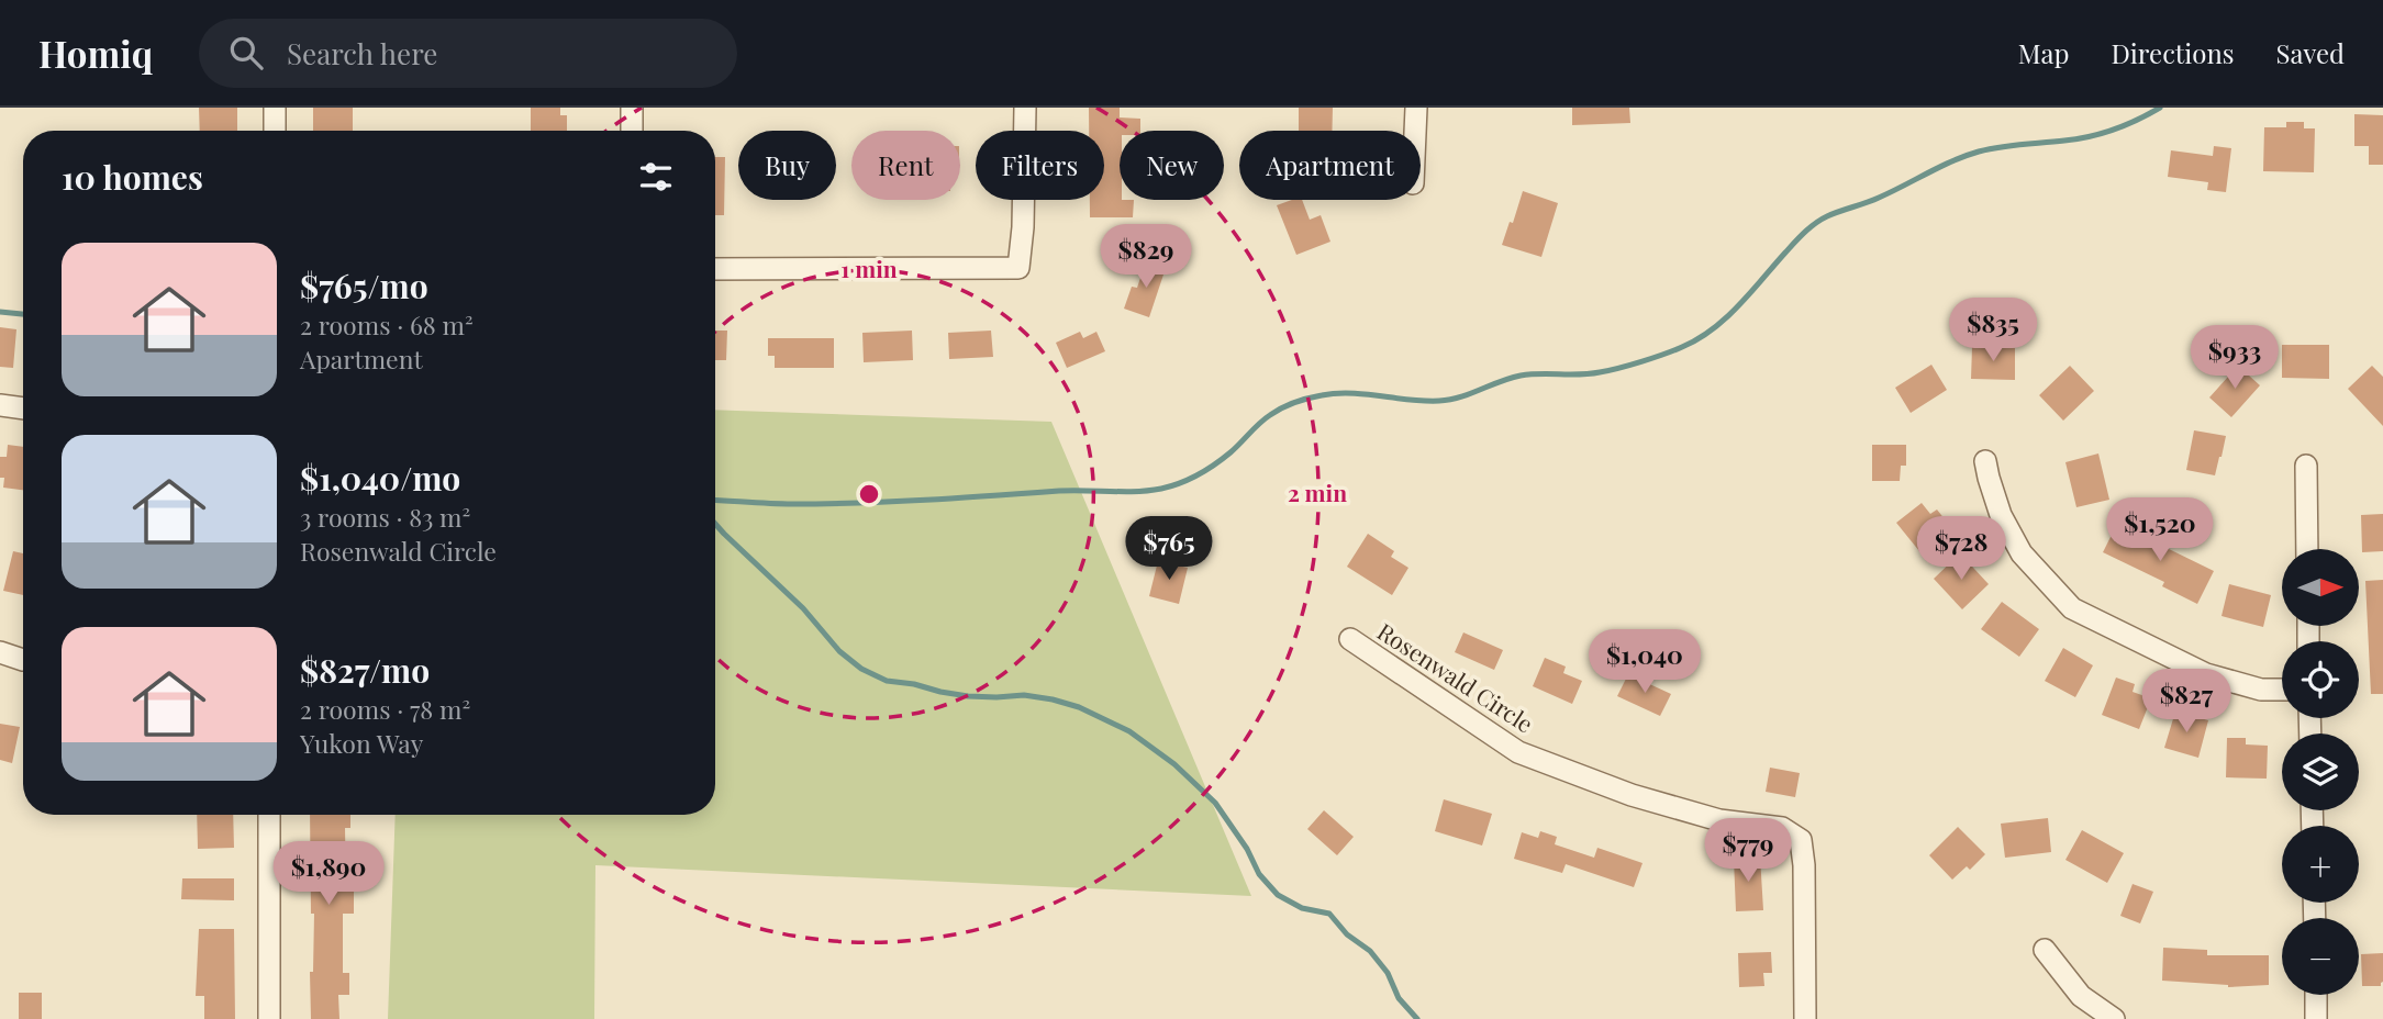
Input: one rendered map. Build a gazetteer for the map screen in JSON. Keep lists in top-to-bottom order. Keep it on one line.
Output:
{"streets":{"street":["Rosenwald Circle"]},"north":"right","page":{"header":"Homiq","search":"Search here","nav":["Map","Directions","Saved"],"chip":["Buy","Rent","Filters","New","Apartment"],"heading":"10 homes","list":[{"name":"$765/mo","note":"2 rooms · 68 m² · Apartment"},{"name":"$1,040/mo","note":"3 rooms · 83 m² · Rosenwald Circle"},{"name":"$827/mo","note":"2 rooms · 78 m² · Yukon Way"}],"price":["$829","$835","$933","$1,520","$765","$728","$1,040","$827","$779","$1,890"],"map_buttons":["+","−"]},"rings":["1 min","2 min"]}
